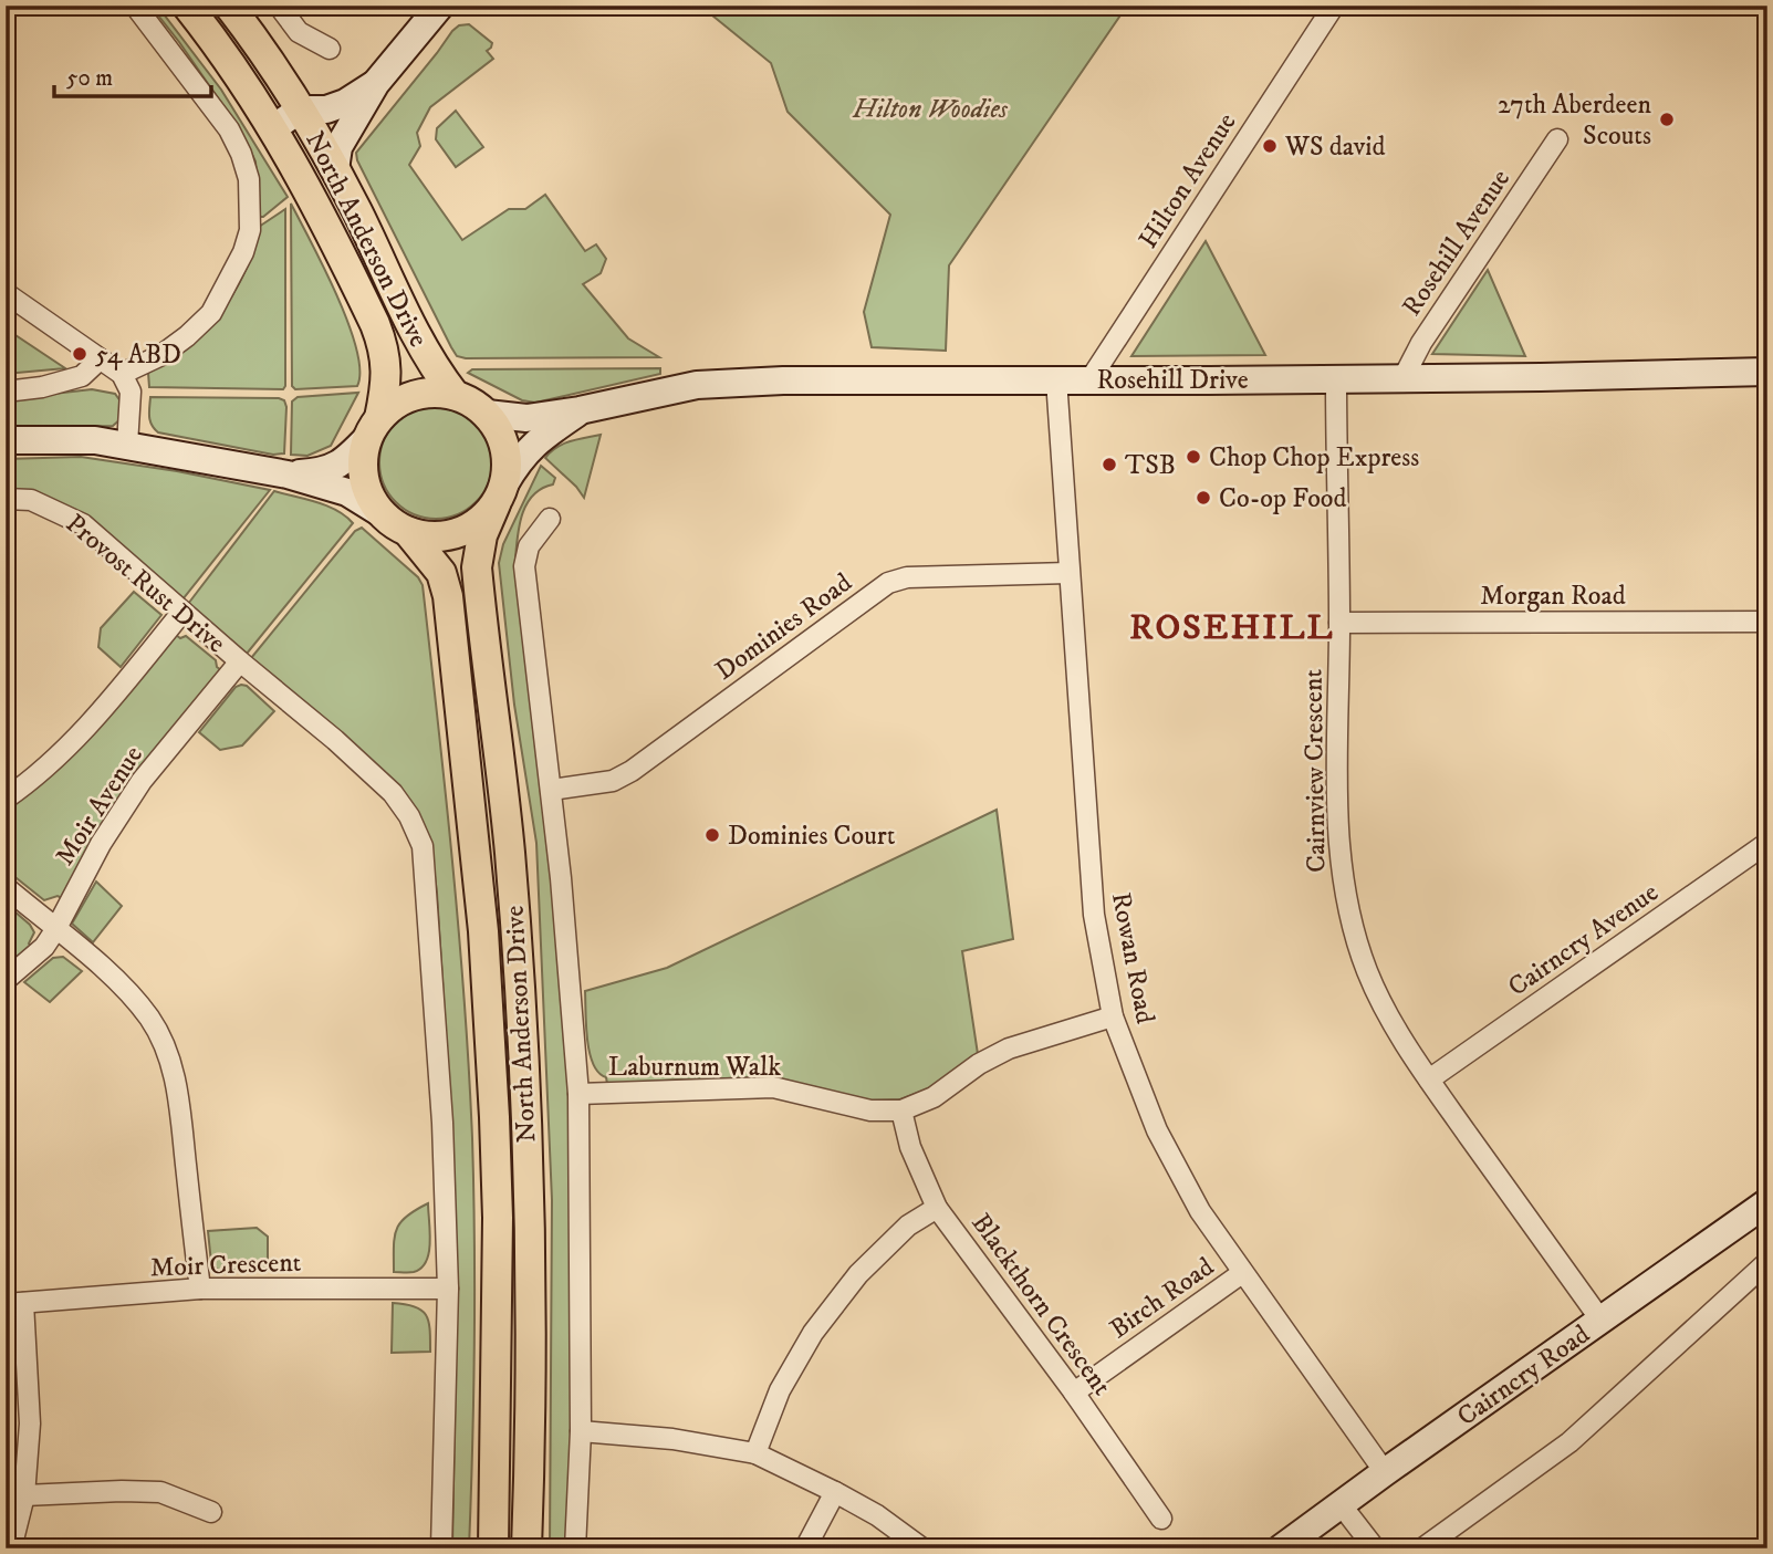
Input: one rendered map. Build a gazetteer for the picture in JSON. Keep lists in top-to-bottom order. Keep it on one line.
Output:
{"streets":{"main road":["North Anderson Drive"],"street":["Hilton Avenue","Rosehill Avenue","Rosehill Drive","Provost Rust Drive","Morgan Road","Dominies Road","Cairnview Crescent","Moir Avenue","Cairncry Avenue","Rowan Road","Laburnum Walk","Moir Crescent","Birch Road","Blackthorn Crescent","Cairncry Road"]},"crossings":[["Hilton Avenue","Rosehill Drive"],["North Anderson Drive","Rosehill Drive"],["North Anderson Drive","Dominies Road"],["North Anderson Drive","Laburnum Walk"],["Rosehill Avenue","Rosehill Drive"],["Rosehill Drive","Cairnview Crescent"],["Rosehill Drive","Rowan Road"],["Provost Rust Drive","Moir Avenue"],["Morgan Road","Cairnview Crescent"],["Dominies Road","Rowan Road"],["Cairnview Crescent","Cairncry Avenue"],["Cairnview Crescent","Cairncry Road"],["Rowan Road","Laburnum Walk"],["Rowan Road","Birch Road"],["Rowan Road","Cairncry Road"],["Laburnum Walk","Blackthorn Crescent"],["Birch Road","Blackthorn Crescent"]],"districts":["ROSEHILL"],"parks":["Hilton Woodies"],"places":["27th Aberdeen Scouts","WS david","54 ABD","Chop Chop Express","TSB","Co-op Food","Dominies Court"],"scale_bar":"50 m"}
